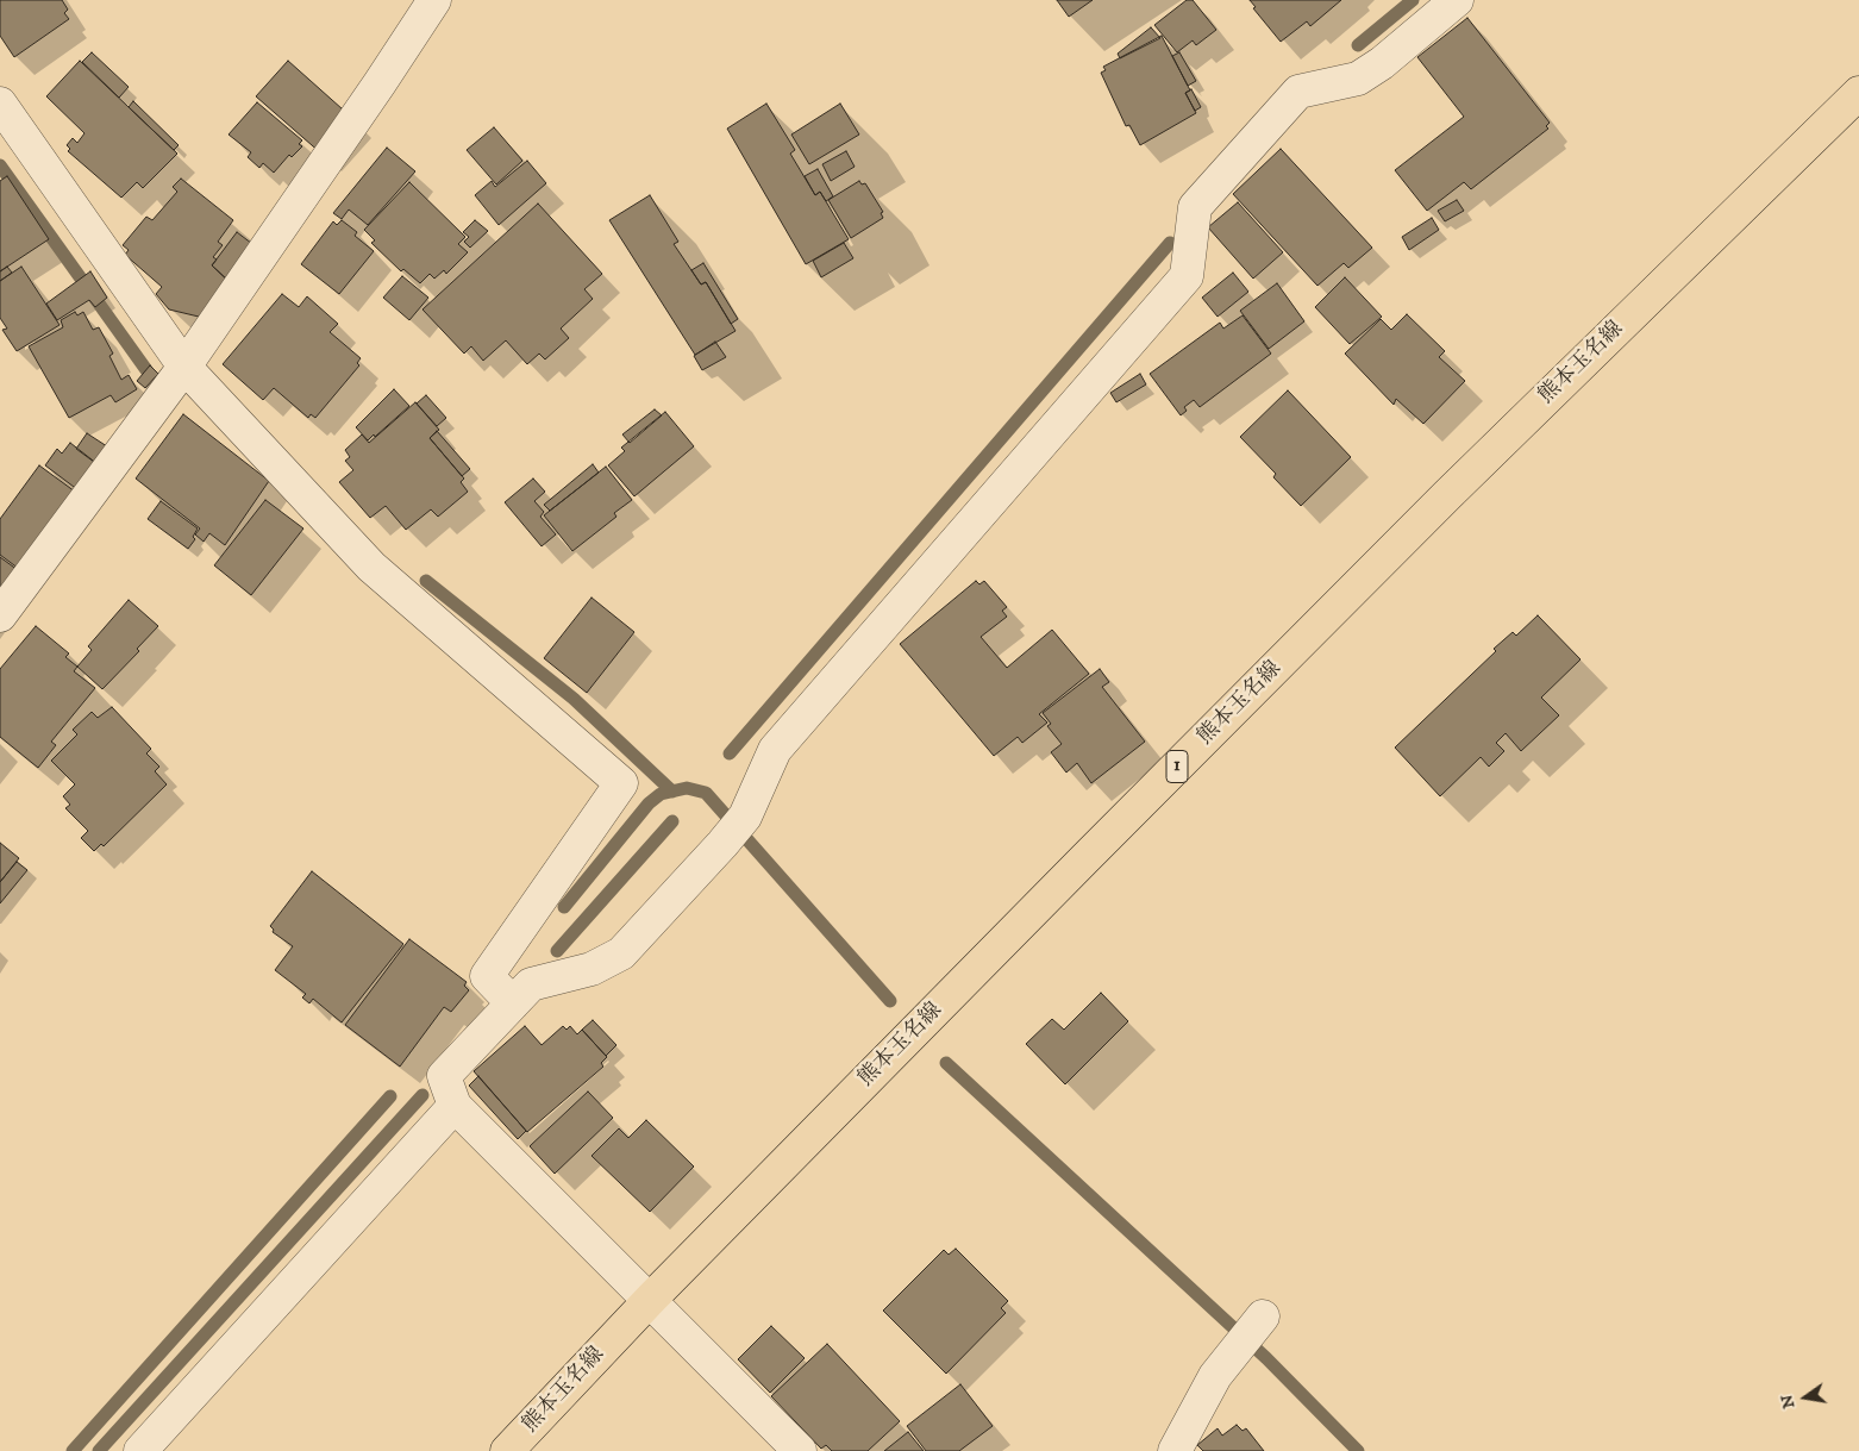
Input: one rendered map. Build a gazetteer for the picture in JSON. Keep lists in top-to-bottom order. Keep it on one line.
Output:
{"streets":{"main road":["熊本玉名線","1"]},"north":"left"}
